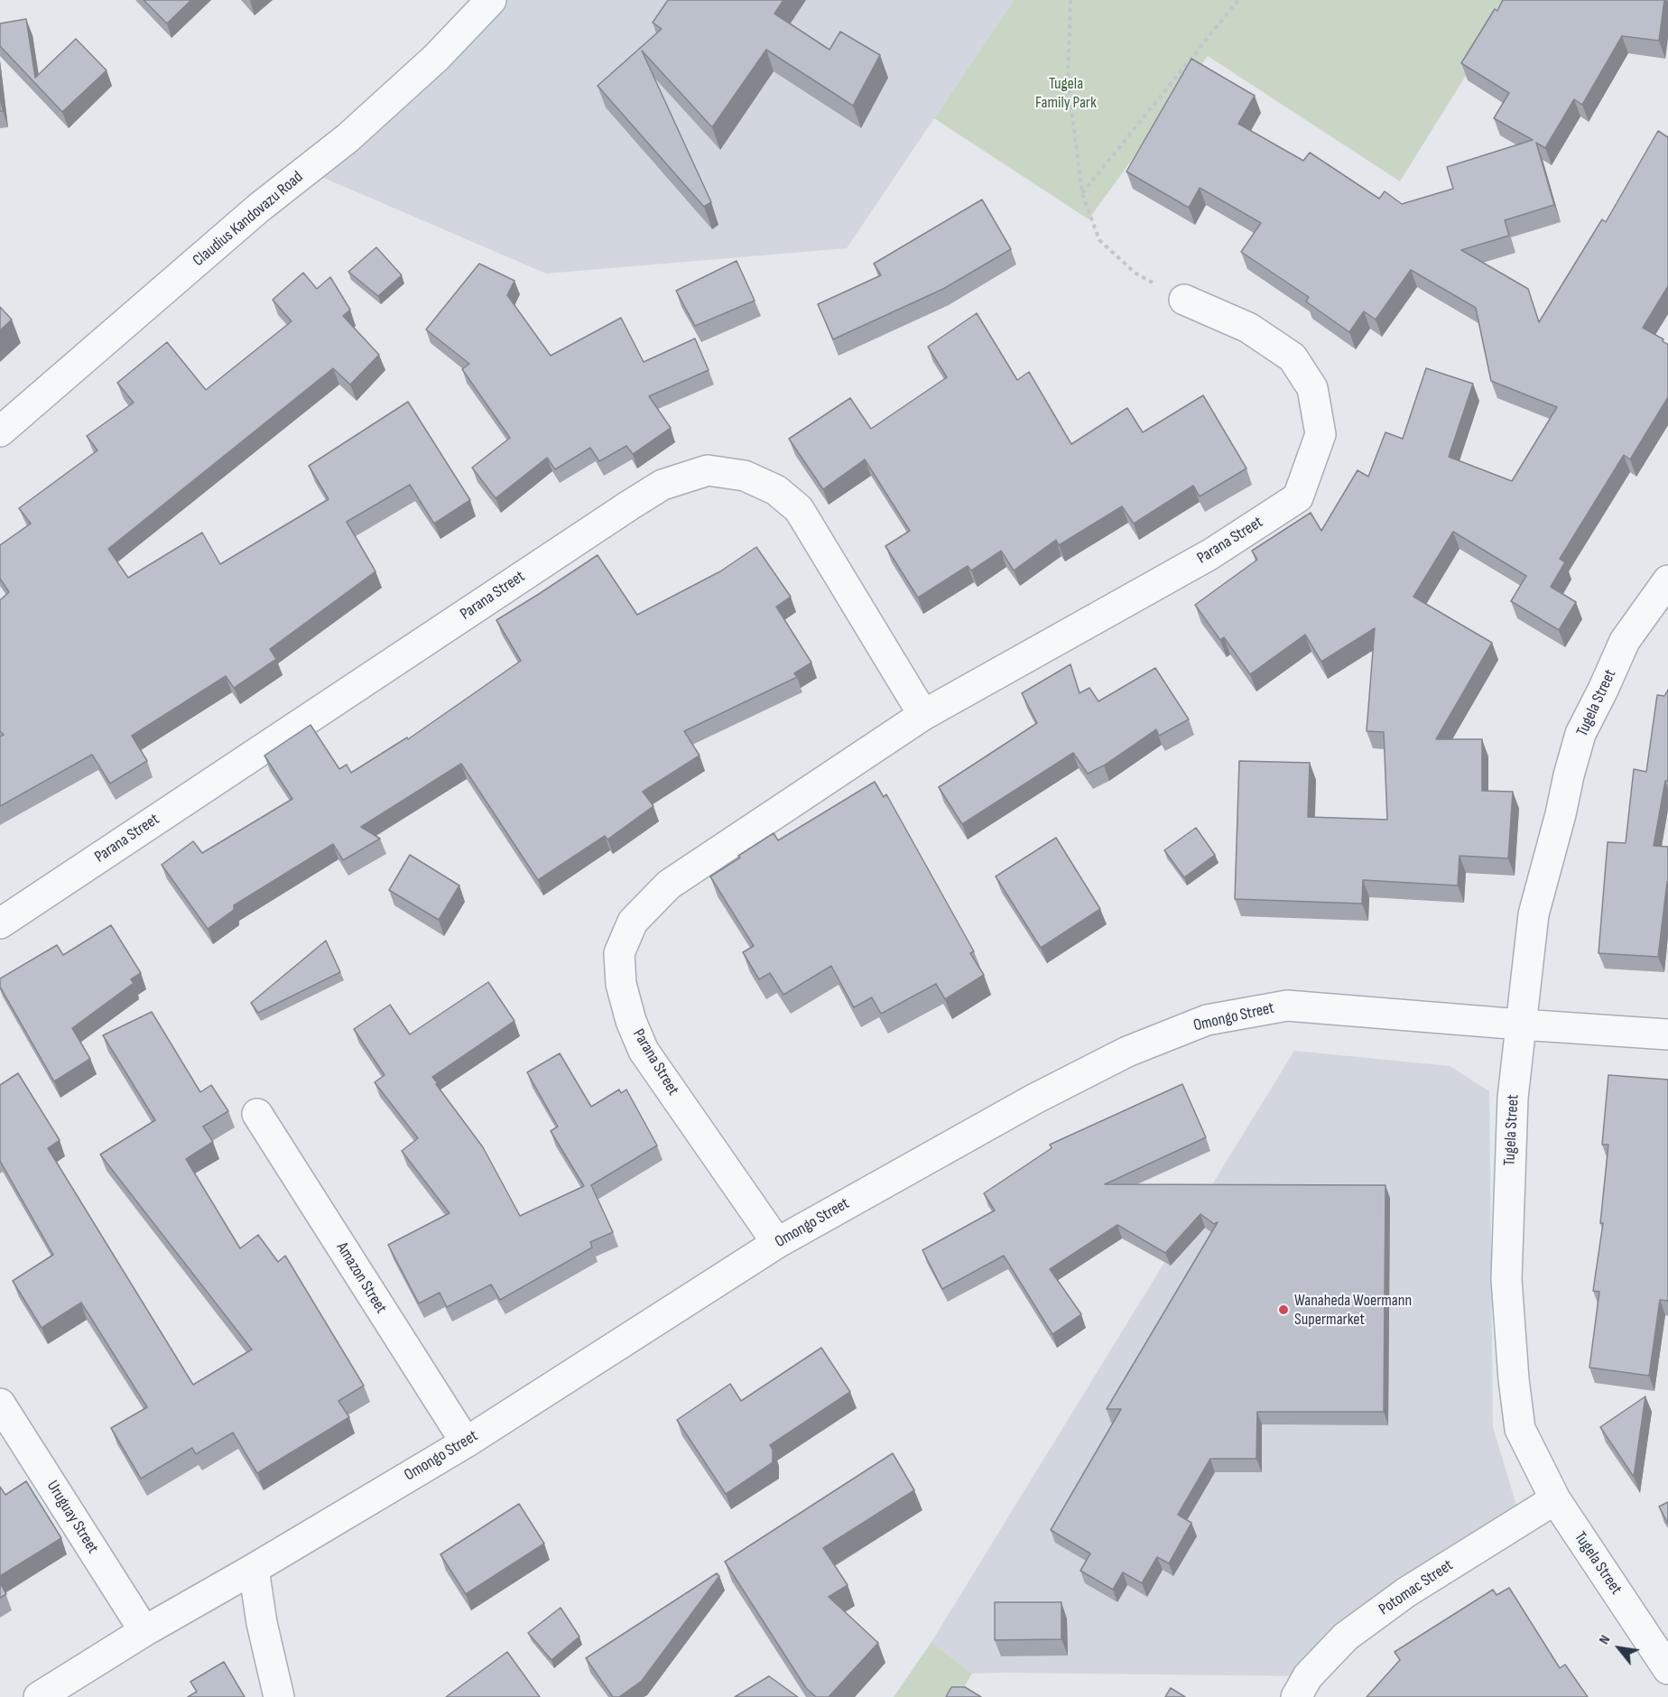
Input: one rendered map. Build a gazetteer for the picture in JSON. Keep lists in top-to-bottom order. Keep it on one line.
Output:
{"streets":{"street":["Claudius Kandovazu Road","Parana Street","Tugela Street","Omongo Street","Amazon Street","Uruguay Street","Potomac Street"]},"crossings":[["Parana Street","Omongo Street"],["Tugela Street","Omongo Street"],["Tugela Street","Potomac Street"],["Omongo Street","Amazon Street"],["Omongo Street","Uruguay Street"]],"parks":["Tugela Family Park"],"places":["Wanaheda Woermann Supermarket"],"north":"top left"}
